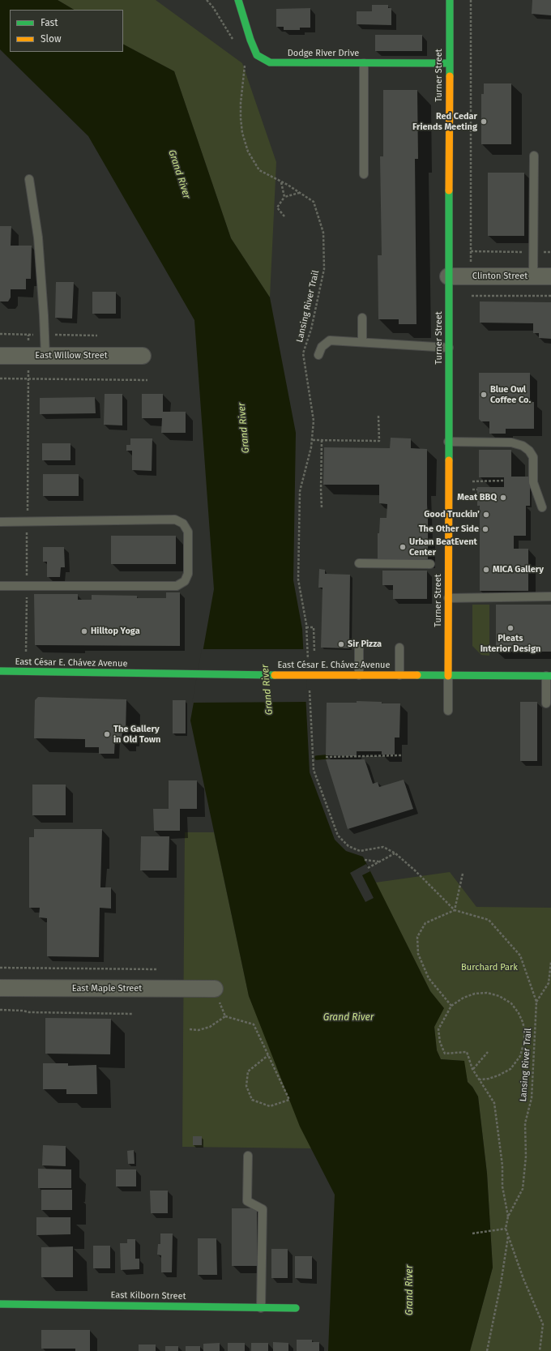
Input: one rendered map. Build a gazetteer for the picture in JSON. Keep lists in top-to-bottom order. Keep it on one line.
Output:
{"streets":{"street":["Dodge River Drive","Turner Street","Clinton Street","East Willow Street","East César E. Chávez Avenue","East Maple Street","East Kilborn Street"],"path":["Lansing River Trail"]},"crossings":[["Dodge River Drive","Turner Street"],["Turner Street","Clinton Street"],["Turner Street","East César E. Chávez Avenue"]],"water":["Grand River"],"parks":["Burchard Park"],"places":["Red Cedar Friends Meeting","Blue Owl Coffee Co.","Meat BBQ","Good Truckin’","The Other Side","Urban BeatEvent Center","MICA Gallery","Pleats Interior Design","Hilltop Yoga","Sir Pizza","The Gallery in Old Town"],"legend":["Fast","Slow"]}
